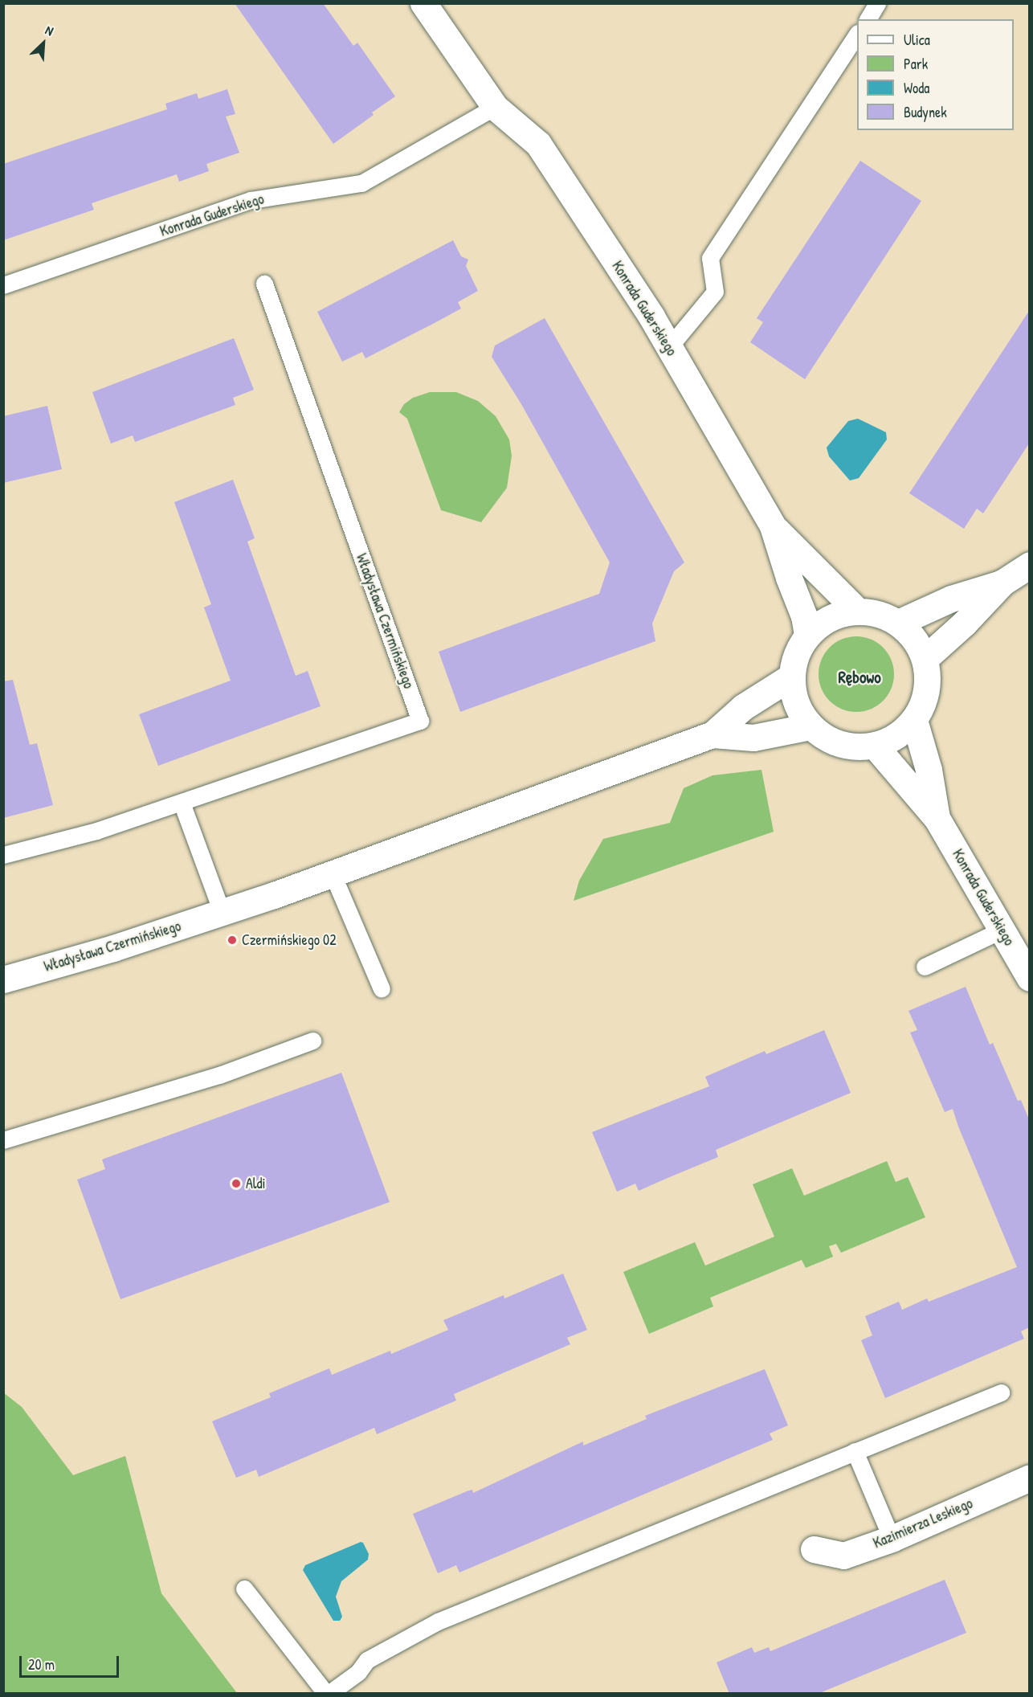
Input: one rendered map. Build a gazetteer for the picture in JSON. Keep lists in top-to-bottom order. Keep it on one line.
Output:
{"streets":{"street":["Konrada Guderskiego","Władysława Czermińskiego","Kazimierza Leskiego"]},"crossings":[["Konrada Guderskiego","Władysława Czermińskiego"]],"districts":["Rębowo"],"places":["Czermińskiego 02","Aldi"],"legend":["Ulica","Park","Woda","Budynek"],"scale_bar":"20 m","north":"top right"}
